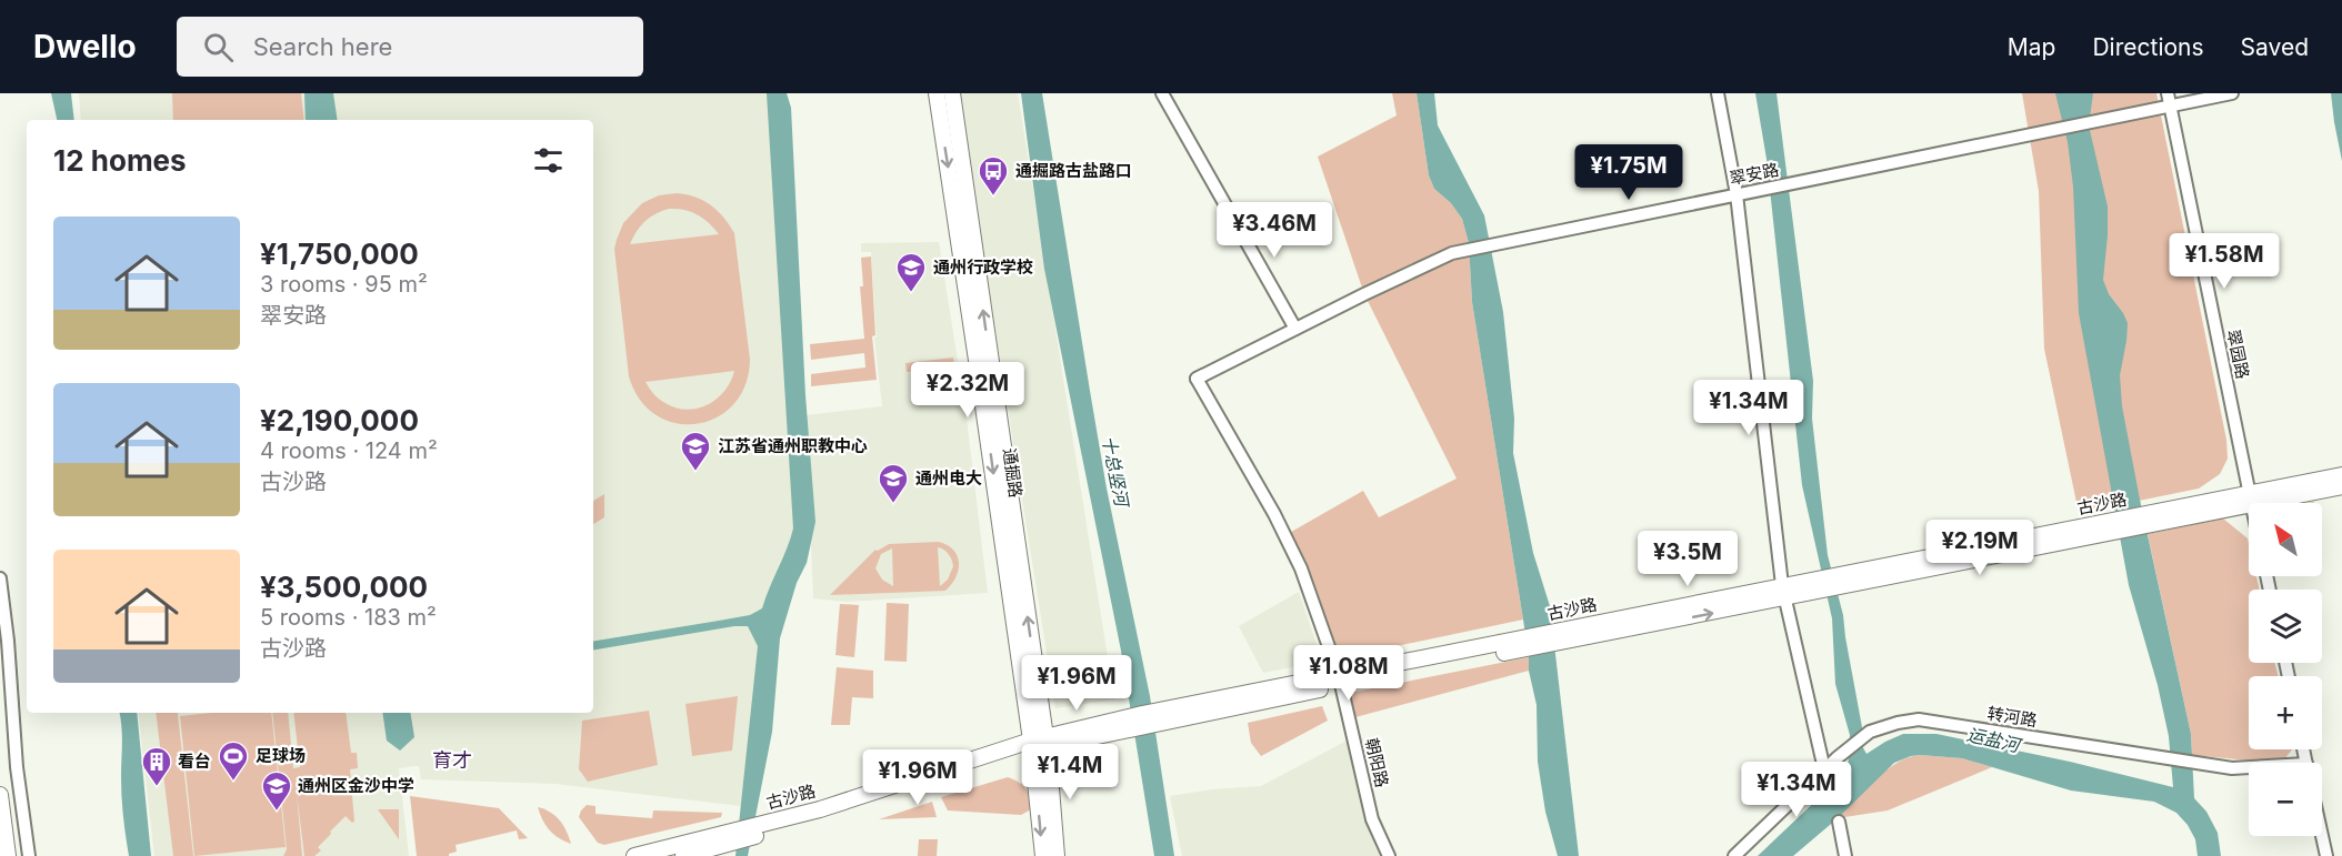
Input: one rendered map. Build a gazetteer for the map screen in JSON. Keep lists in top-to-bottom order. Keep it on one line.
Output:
{"streets":{"main road":["通掘路","古沙路"],"street":["翠安路","翠园路","转河路","朝阳路"]},"crossings":[["翠安路","翠园路"],["翠安路","朝阳路"],["翠园路","古沙路"],["通掘路","古沙路"],["古沙路","朝阳路"]],"districts":["育才"],"water":["十总竖河","运盐河"],"places":{"bus stop":["通掘路古盐路口"],"school or university":["通州行政学校","江苏省通州职教中心","通州电大","通州区金沙中学"],"sports":["足球场"],"building":["看台"]},"north":"top left","page":{"header":"Dwello","search":"Search here","nav":["Map","Directions","Saved"],"heading":"12 homes","price":["¥1.75M","¥3.46M","¥1.58M","¥2.32M","¥1.34M","¥2.19M","¥3.5M","¥1.08M","¥1.96M","¥1.4M","¥1.96M","¥1.34M"],"list":[{"name":"¥1,750,000","note":"3 rooms · 95 m² · 翠安路"},{"name":"¥2,190,000","note":"4 rooms · 124 m² · 古沙路"},{"name":"¥3,500,000","note":"5 rooms · 183 m² · 古沙路"}],"map_buttons":["+","−"]}}
